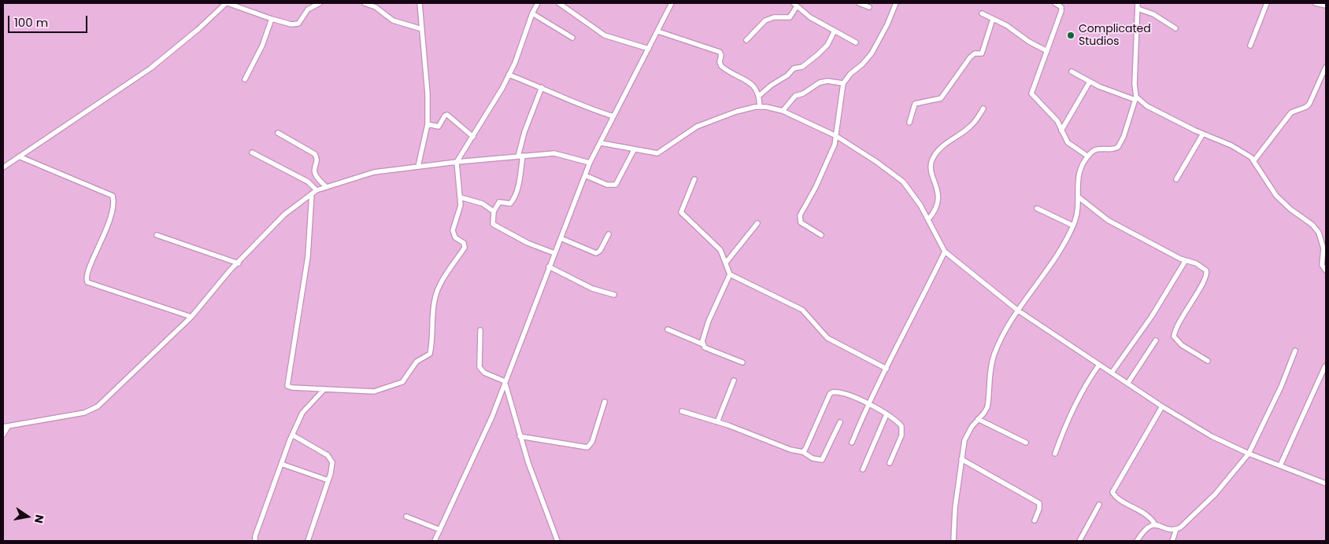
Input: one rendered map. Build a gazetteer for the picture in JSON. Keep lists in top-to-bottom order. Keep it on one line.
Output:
{"places":["Complicated Studios"],"scale_bar":"100 m","north":"right"}
